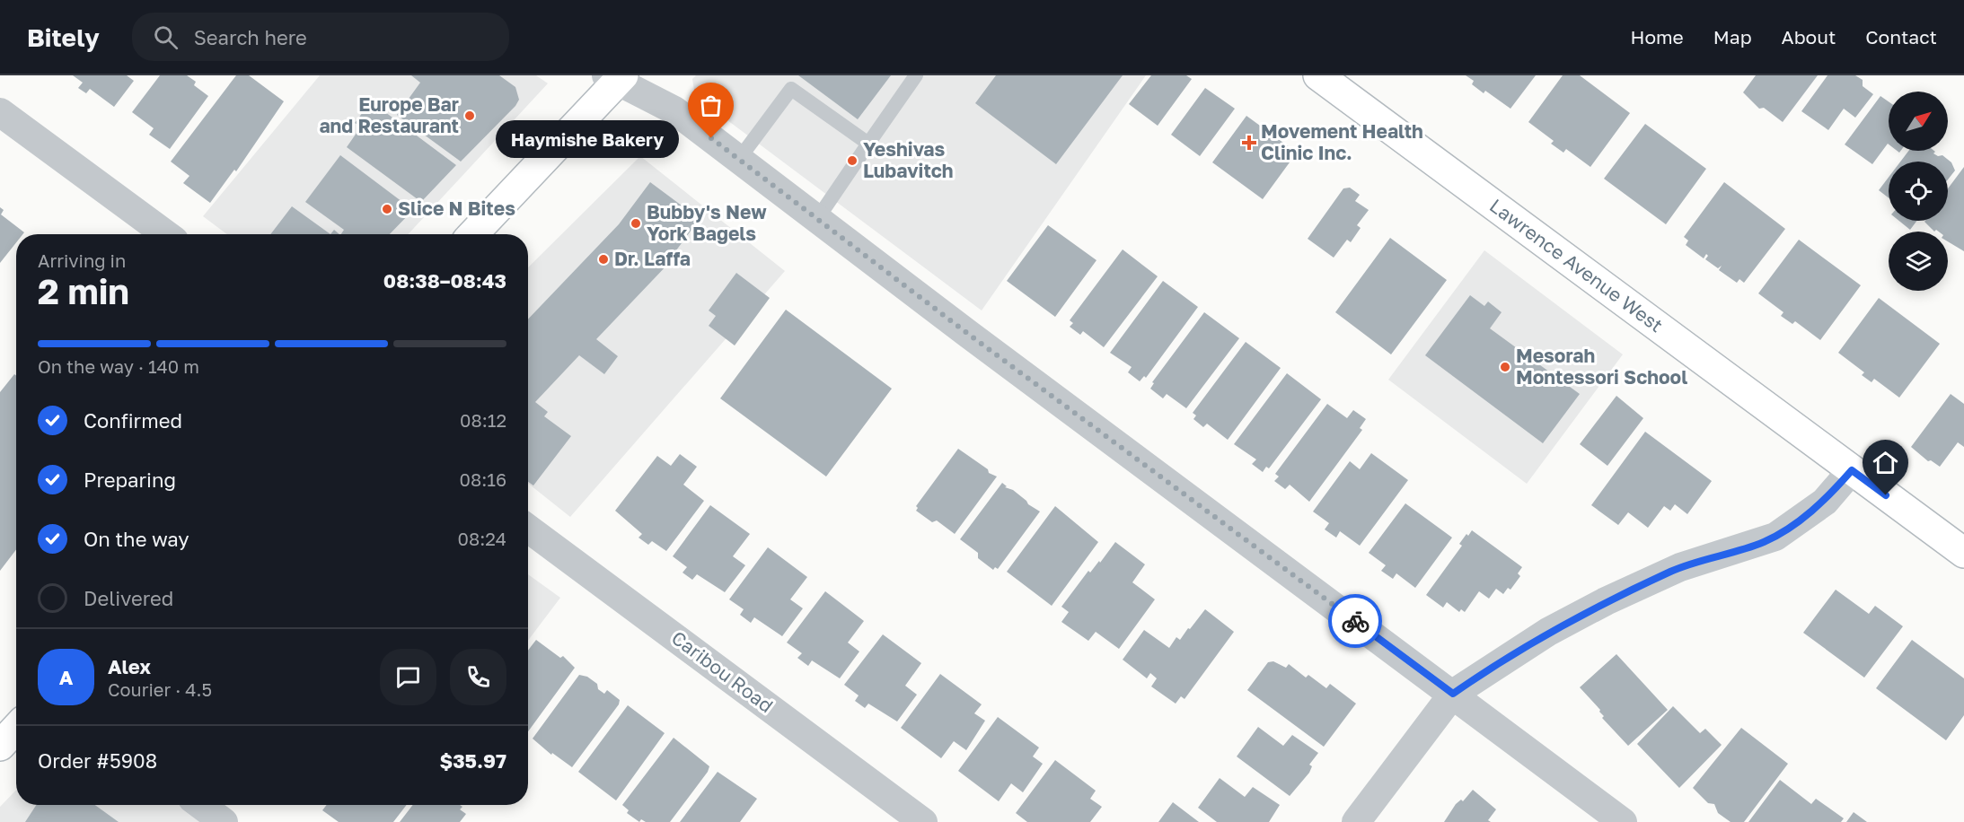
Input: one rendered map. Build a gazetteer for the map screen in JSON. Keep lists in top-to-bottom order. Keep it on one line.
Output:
{"streets":{"main road":["Lawrence Avenue West"],"street":["Caribou Road"]},"places":{"other":["Europe Bar and Restaurant","Haymishe Bakery","Yeshivas Lubavitch","Slice N Bites","Bubby's New York Bagels","Dr. Laffa","Mesorah Montessori School"],"health":["Movement Health Clinic Inc."]},"north":"top right","page":{"header":"Bitely","search":"Search here","nav":["Home","Map","About","Contact"],"bubble":"Haymishe Bakery","heading":["2 min","Arriving in","08:38–08:43"],"panel":["Alex","Courier · 4.5","Order #5908","$35.97"],"bar":"On the way · 140 m","list":[["Confirmed","08:12"],["Preparing","08:16"],["On the way","08:24"],"Delivered"],"round":"A"}}
